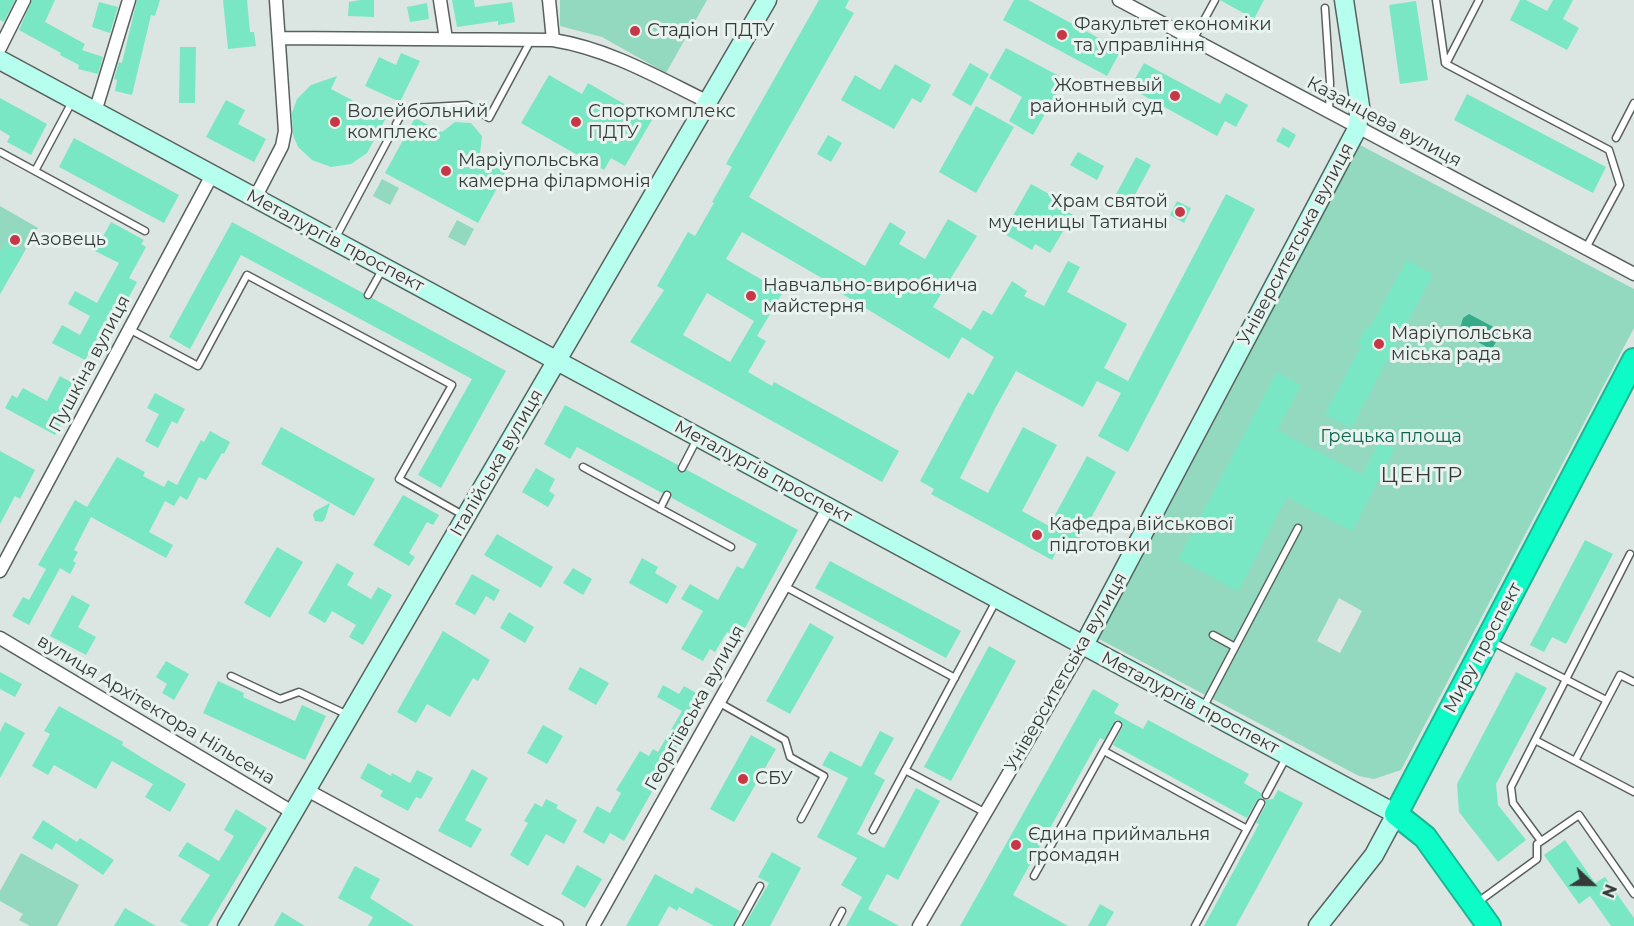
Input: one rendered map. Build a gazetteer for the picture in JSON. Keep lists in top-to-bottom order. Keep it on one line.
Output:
{"streets":{"highway":["Металургів проспект","Миру проспект"],"street":["Казанцева вулиця","Університетська вулиця","Пушкіна вулиця","Італійська вулиця","Георгіївська вулиця","вулиця Архітектора Нільсена"]},"crossings":[["Казанцева вулиця","Університетська вулиця"],["Металургів проспект","Університетська вулиця"],["Металургів проспект","Пушкіна вулиця"],["Металургів проспект","Італійська вулиця"],["Металургів проспект","Миру проспект"],["Металургів проспект","Георгіївська вулиця"],["Італійська вулиця","вулиця Архітектора Нільсена"]],"districts":["ЦЕНТР"],"parks":["Грецька площа"],"places":["Стадіон ПДТУ","Факультет економіки та управління","Жовтневый районный суд","Волейбольний комплекс","Спорткомплекс ПДТУ","Маріупольська камерна філармонія","Храм святой мученицы Татианы","Азовець","Навчально-виробнича майстерня","Маріупольська міська рада","Кафедра військової підготовки","СБУ","Єдина приймальня громадян"],"north":"right"}
